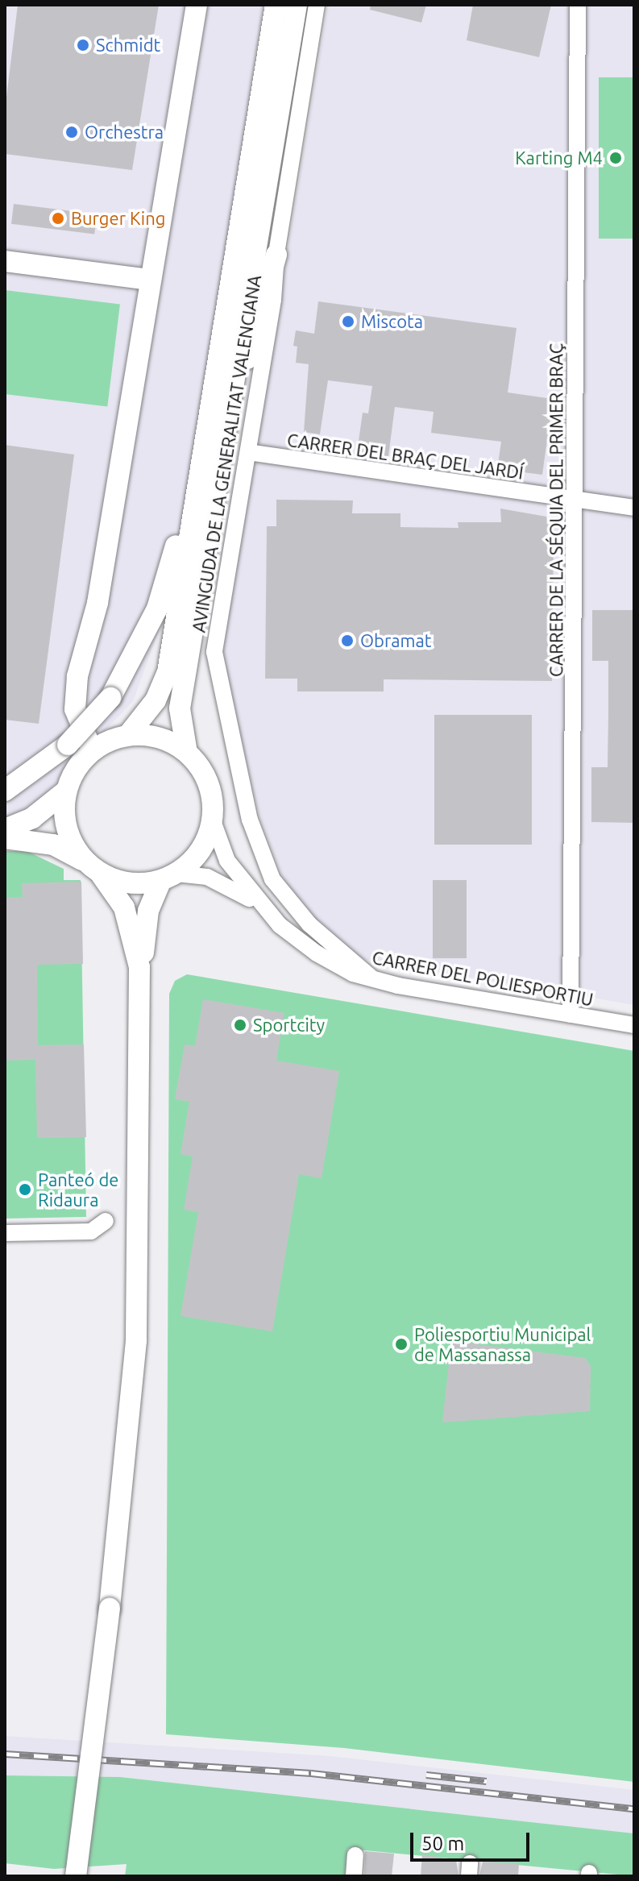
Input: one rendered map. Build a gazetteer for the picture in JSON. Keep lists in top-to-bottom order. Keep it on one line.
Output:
{"streets":{"street":["AVINGUDA DE LA GENERALITAT VALENCIANA","CARRER DEL BRAÇ DEL JARDÍ","CARRER DE LA SÉQUIA DEL PRIMER BRAÇ","CARRER DEL POLIESPORTIU"]},"crossings":[["AVINGUDA DE LA GENERALITAT VALENCIANA","CARRER DEL BRAÇ DEL JARDÍ"],["AVINGUDA DE LA GENERALITAT VALENCIANA","CARRER DEL POLIESPORTIU"],["CARRER DEL BRAÇ DEL JARDÍ","CARRER DE LA SÉQUIA DEL PRIMER BRAÇ"],["CARRER DE LA SÉQUIA DEL PRIMER BRAÇ","CARRER DEL POLIESPORTIU"]],"places":["Schmidt","Orchestra","Karting M4","Burger King","Miscota","Obramat","Sportcity","Panteó de Ridaura","Poliesportiu Municipal de Massanassa"],"scale_bar":"50 m"}
